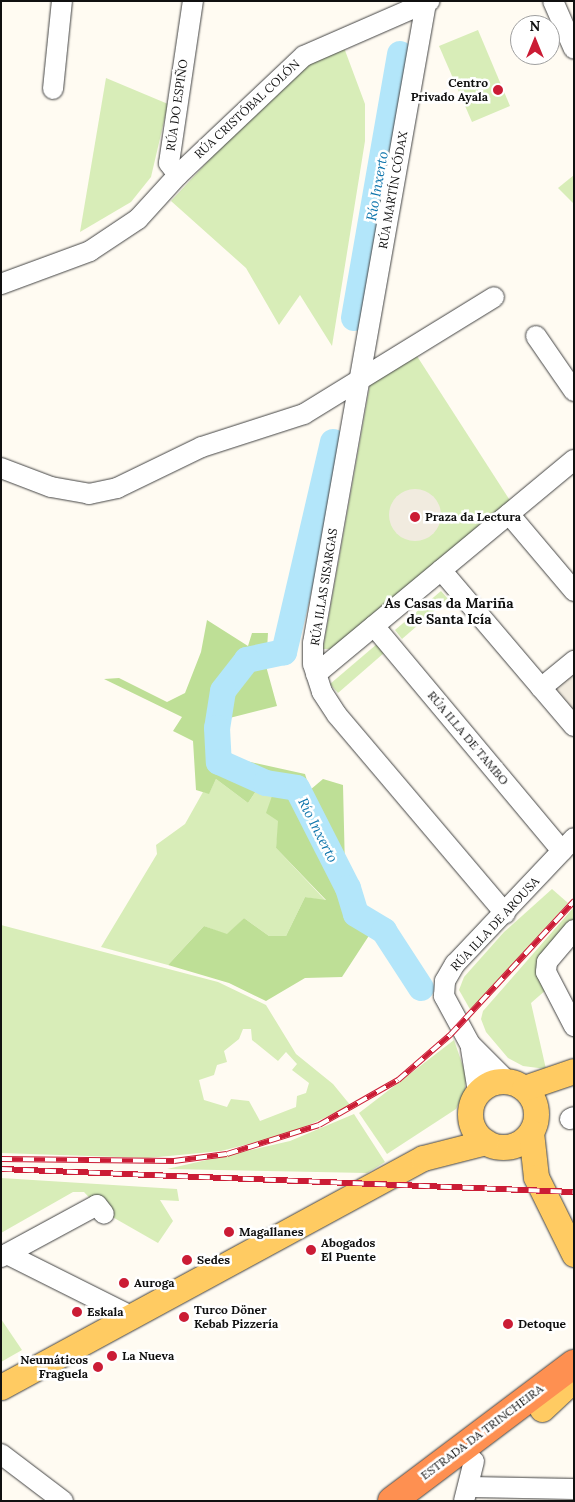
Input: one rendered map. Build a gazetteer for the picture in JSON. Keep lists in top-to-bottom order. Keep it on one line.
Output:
{"streets":{"highway":["ESTRADA DA TRINCHEIRA"],"street":["RÚA DO ESPIÑO","RÚA CRISTÓBAL COLÓN","RÚA MARTÍN CÓDAX","RÚA ILLAS SISARGAS","RÚA ILLA DE TAMBO","RÚA ILLA DE AROUSA"]},"crossings":[["RÚA DO ESPIÑO","RÚA CRISTÓBAL COLÓN"],["RÚA CRISTÓBAL COLÓN","RÚA MARTÍN CÓDAX"],["RÚA MARTÍN CÓDAX","RÚA ILLAS SISARGAS"],["RÚA ILLAS SISARGAS","RÚA ILLA DE AROUSA"],["RÚA ILLA DE TAMBO","RÚA ILLA DE AROUSA"]],"districts":["As Casas da Mariña de Santa Icía"],"water":["Río Inxerto"],"places":["Centro Privado Ayala","Praza da Lectura","Magallanes","Abogados El Puente","Sedes","Auroga","Eskala","Turco Döner Kebab Pizzería","Detoque","La Nueva","Neumáticos Fraguela"],"north":"top"}
